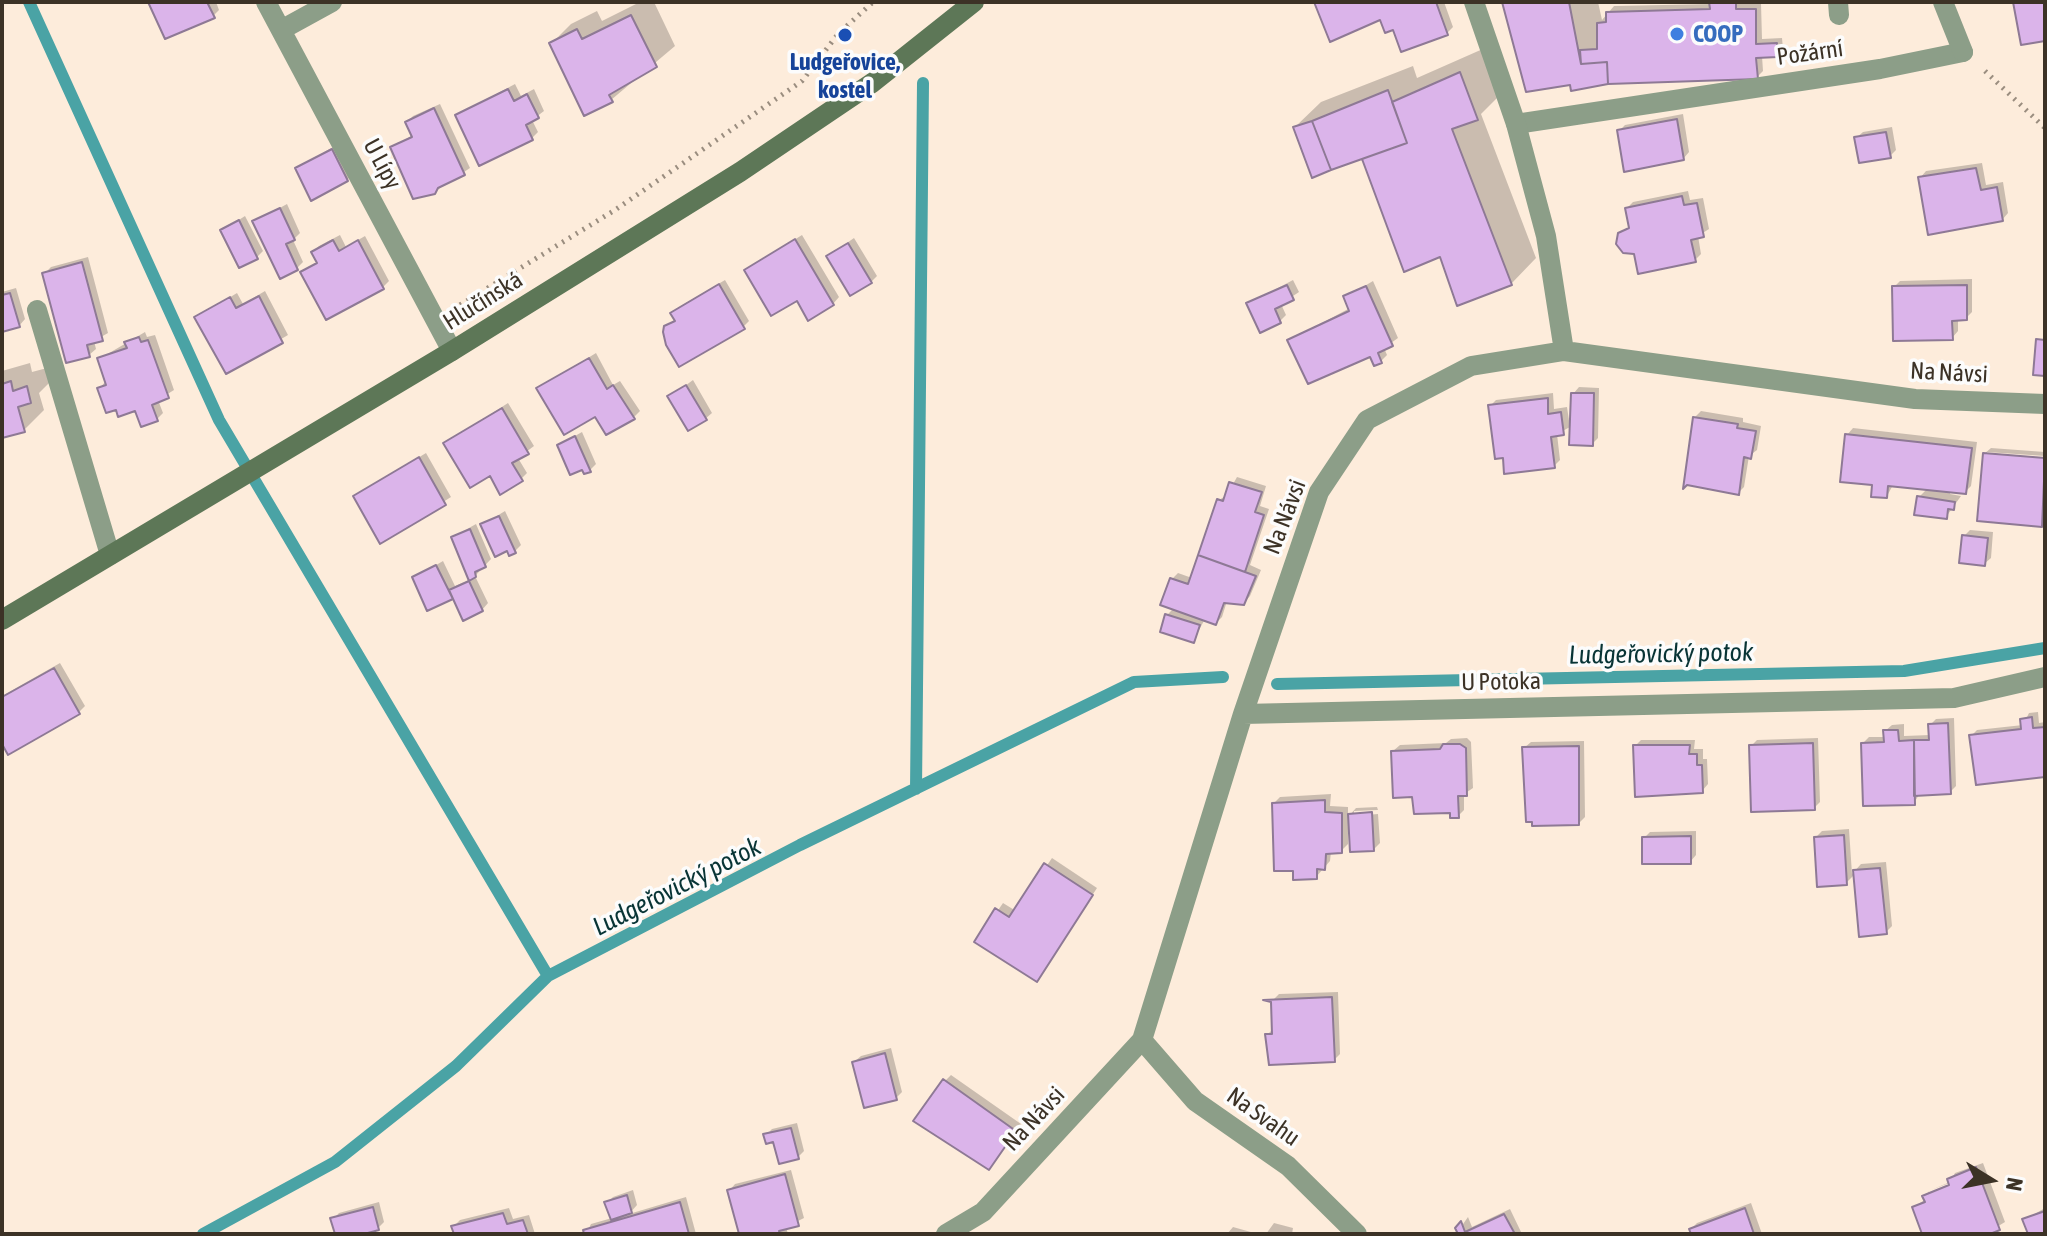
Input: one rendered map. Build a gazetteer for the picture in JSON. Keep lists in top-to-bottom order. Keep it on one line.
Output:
{"streets":{"street":["Požární","U Lípy","Hlučínská","Na Návsi","U Potoka","Na Svahu"]},"crossings":[["U Lípy","Hlučínská"],["Na Návsi","U Potoka"],["Na Návsi","Na Svahu"]],"water":["Ludgeřovický potok"],"places":["COOP","Ludgeřovice, kostel"],"north":"right"}
